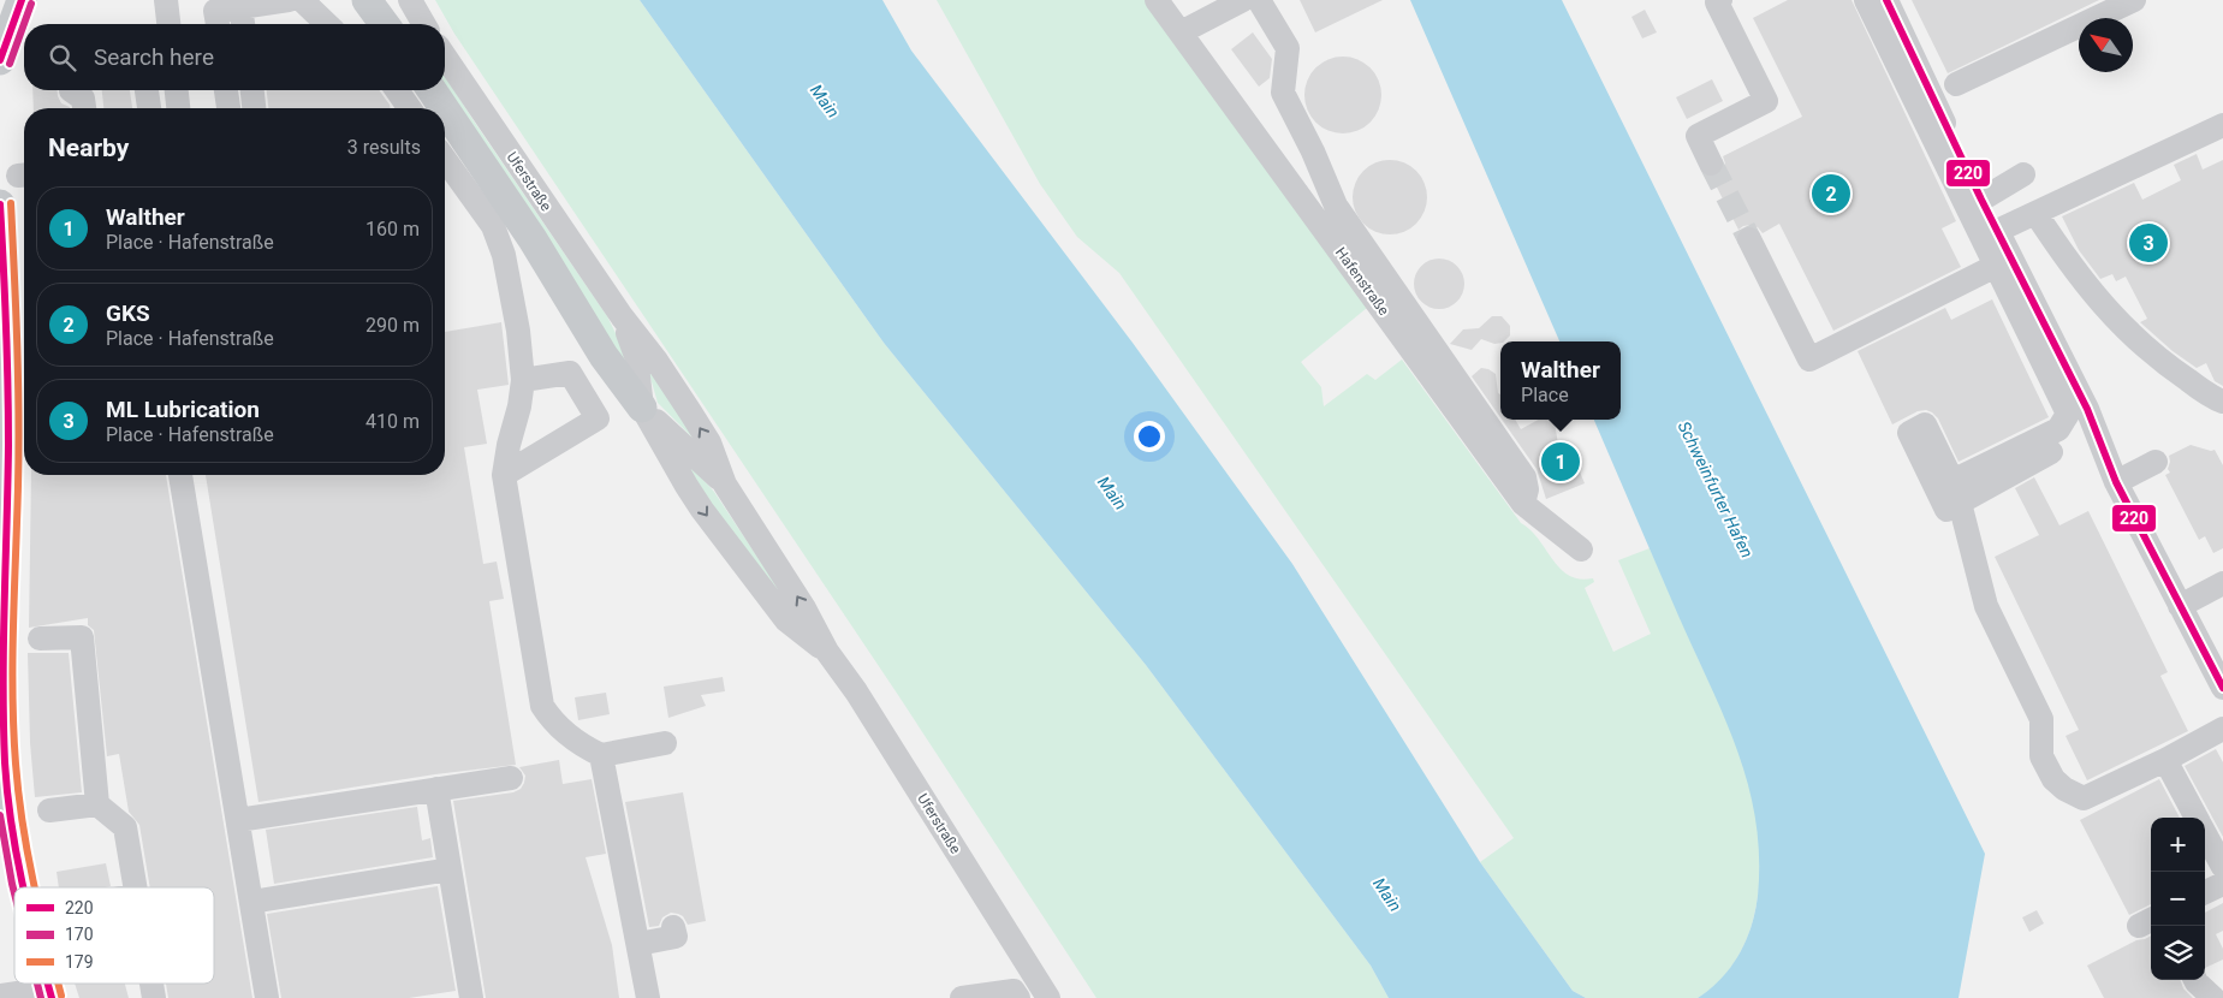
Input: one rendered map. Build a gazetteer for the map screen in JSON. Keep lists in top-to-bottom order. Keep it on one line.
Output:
{"streets":{"street":["Uferstraße","Hafenstraße"]},"water":["Main","Schweinfurter Hafen"],"lines":["transit line 220","transit line 170","transit line 179"],"legend":["220","170","179"],"north":"top left","page":{"search":"Search here","heading":["Nearby","3 results"],"pins":["2","3","1"],"list":[{"mark":"1","name":"Walther","note":"Place · Hafenstraße","value":"160 m"},{"mark":"2","name":"GKS","note":"Place · Hafenstraße","value":"290 m"},{"mark":"3","name":"ML Lubrication","note":"Place · Hafenstraße","value":"410 m"}],"popup":["Walther","Place"],"map_buttons":["+","−"]}}
